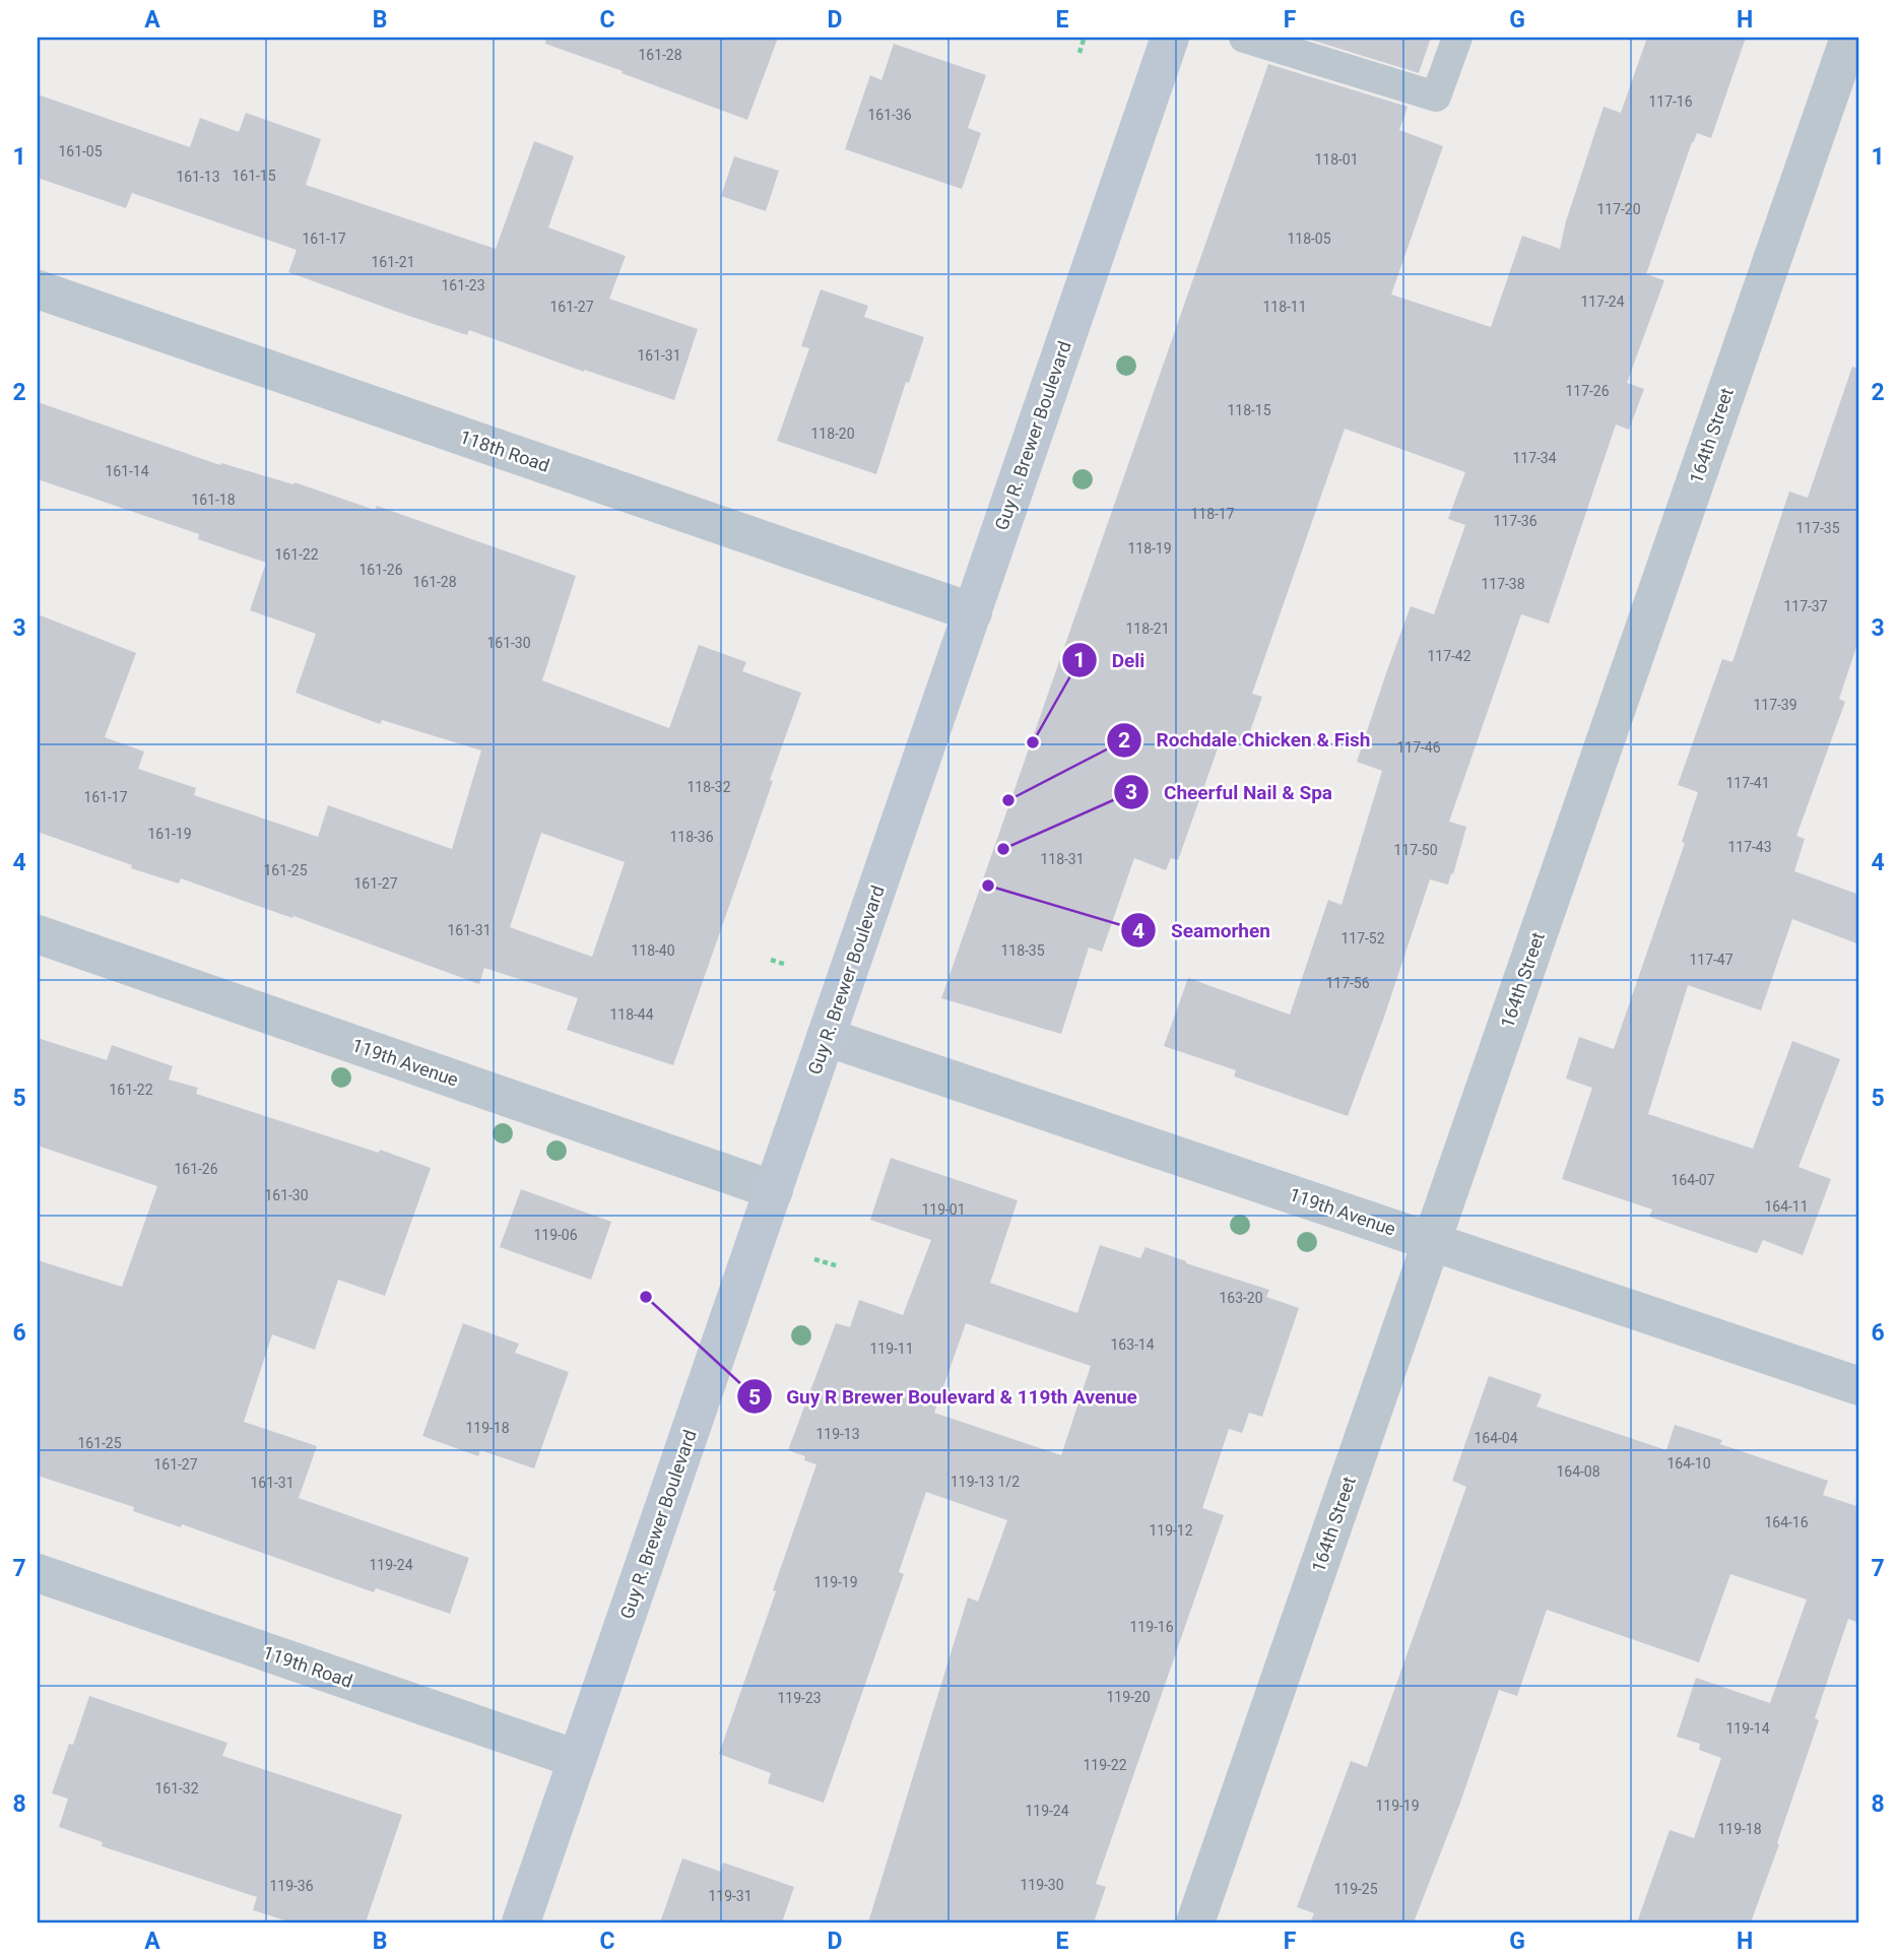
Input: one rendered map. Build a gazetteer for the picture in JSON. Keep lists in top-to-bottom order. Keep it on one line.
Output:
{"streets":{"main road":["Guy R. Brewer Boulevard"],"street":["164th Street","118th Road","119th Avenue","119th Road"]},"crossings":[["Guy R. Brewer Boulevard","118th Road"],["Guy R. Brewer Boulevard","119th Avenue"],["Guy R. Brewer Boulevard","119th Road"],["164th Street","119th Avenue"]],"places":["Deli","Rochdale Chicken & Fish","Cheerful Nail & Spa","Seamorhen","Guy R Brewer Boulevard & 119th Avenue"],"house_numbers":["161-28","117-16","161-36","161-05","118-01","161-15","161-13","117-20","161-17","118-05","161-21","161-23","117-24","161-27","118-11","161-31","117-26","118-15","118-20","117-34","161-14","161-18","118-17","117-36","117-35","118-19","161-22","161-26","161-28","117-38","117-37","118-21","161-30","117-42","117-39","117-46","117-41","118-32","161-17","161-19","118-36","117-43","117-50","118-31","161-25","161-27","161-31","117-52","118-40","118-35","117-47","117-56","118-44","161-22","161-26","164-07","161-30","164-11","119-01","119-06","163-20","163-14","119-11","119-18","119-13","164-04","161-25","164-10","161-27","164-08","119-13 1/2","161-31","164-16","119-12","119-24","119-19","119-16","119-20","119-23","119-14","119-22","161-32","119-19","119-24","119-18","119-30","119-36","119-25","119-31"],"grid":{"columns":["A","B","C","D","E","F","G","H"],"rows":["1","2","3","4","5","6","7","8"]}}
